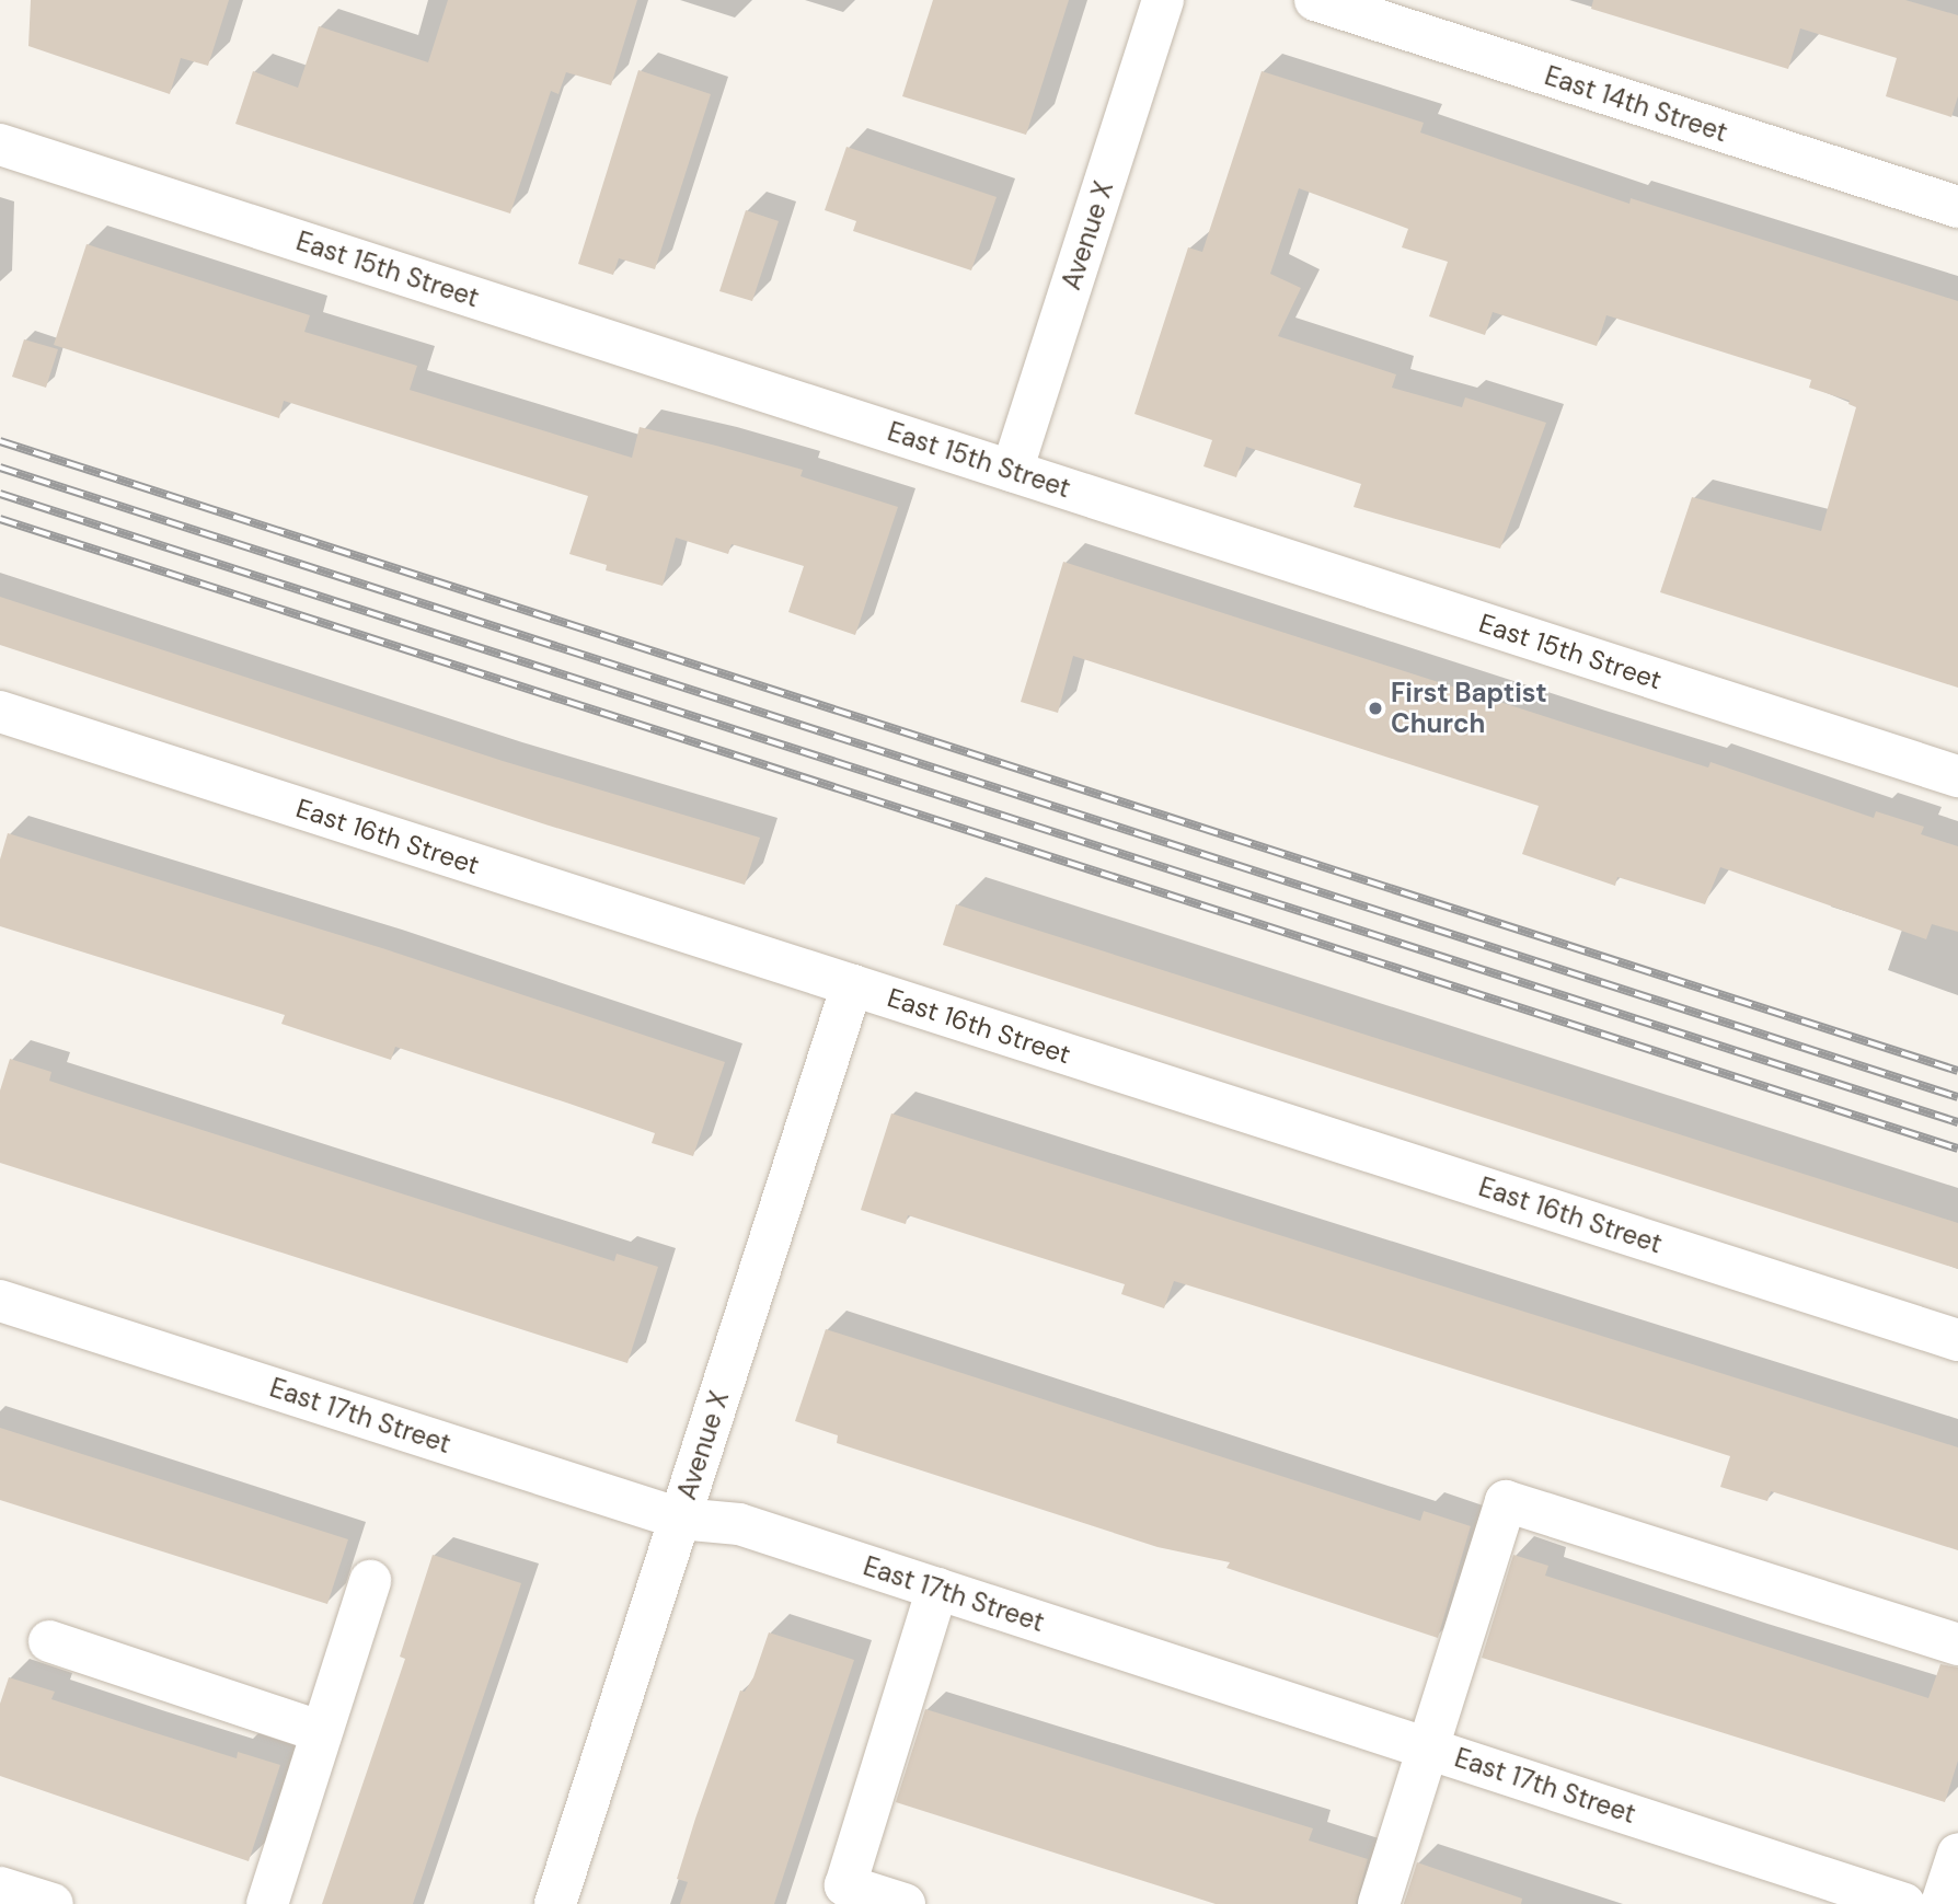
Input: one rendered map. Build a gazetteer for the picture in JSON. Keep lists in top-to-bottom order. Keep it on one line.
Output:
{"streets":{"street":["East 14th Street","Avenue X","East 15th Street","East 16th Street","East 17th Street"]},"crossings":[["Avenue X","East 15th Street"],["Avenue X","East 16th Street"],["Avenue X","East 17th Street"]],"places":["First Baptist Church"]}
